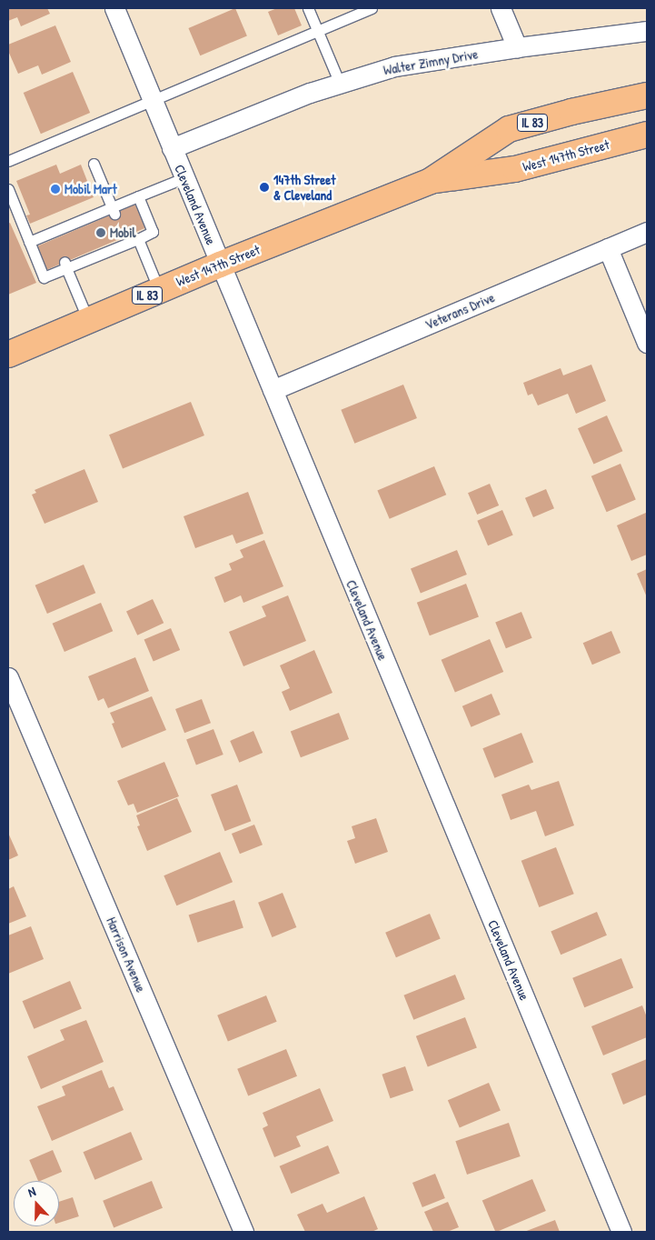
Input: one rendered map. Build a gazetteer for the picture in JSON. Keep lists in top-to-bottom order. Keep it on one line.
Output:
{"streets":{"main road":["IL 83","West 147th Street"],"street":["Walter Zimny Drive","Cleveland Avenue","Veterans Drive","Harrison Avenue"]},"crossings":[["Walter Zimny Drive","Cleveland Avenue"],["West 147th Street","Cleveland Avenue"],["Cleveland Avenue","Veterans Drive"]],"places":["147th Street & Cleveland","Mobil Mart","Mobil"],"north":"top"}
